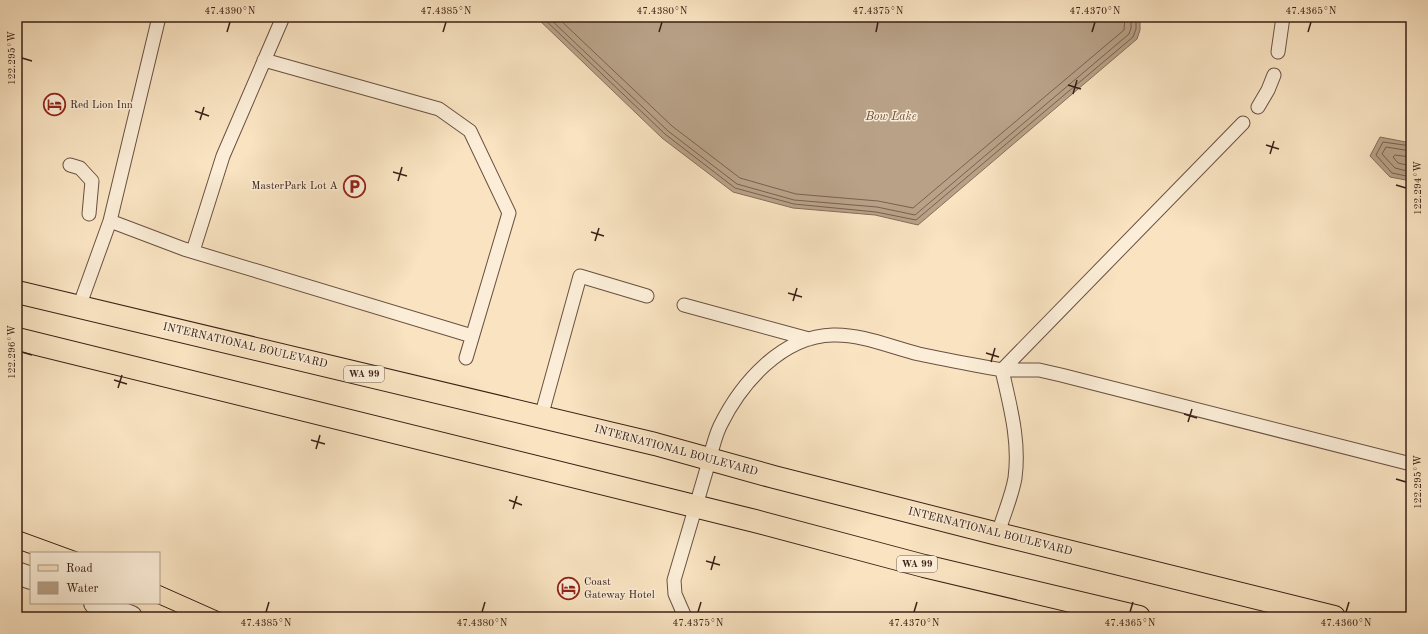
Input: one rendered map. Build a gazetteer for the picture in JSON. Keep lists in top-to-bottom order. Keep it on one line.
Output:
{"streets":{"main road":["INTERNATIONAL BOULEVARD","WA 99"]},"water":["Bow Lake"],"places":{"hotel":["Red Lion Inn","Coast Gateway Hotel"],"parking":["MasterPark Lot A"]},"legend":["Road","Water"],"coordinates":["47.4390°N","47.4385°N","47.4380°N","47.4375°N","47.4370°N","47.4365°N","122.295°W","122.294°W","122.296°W","47.4360°N"]}
